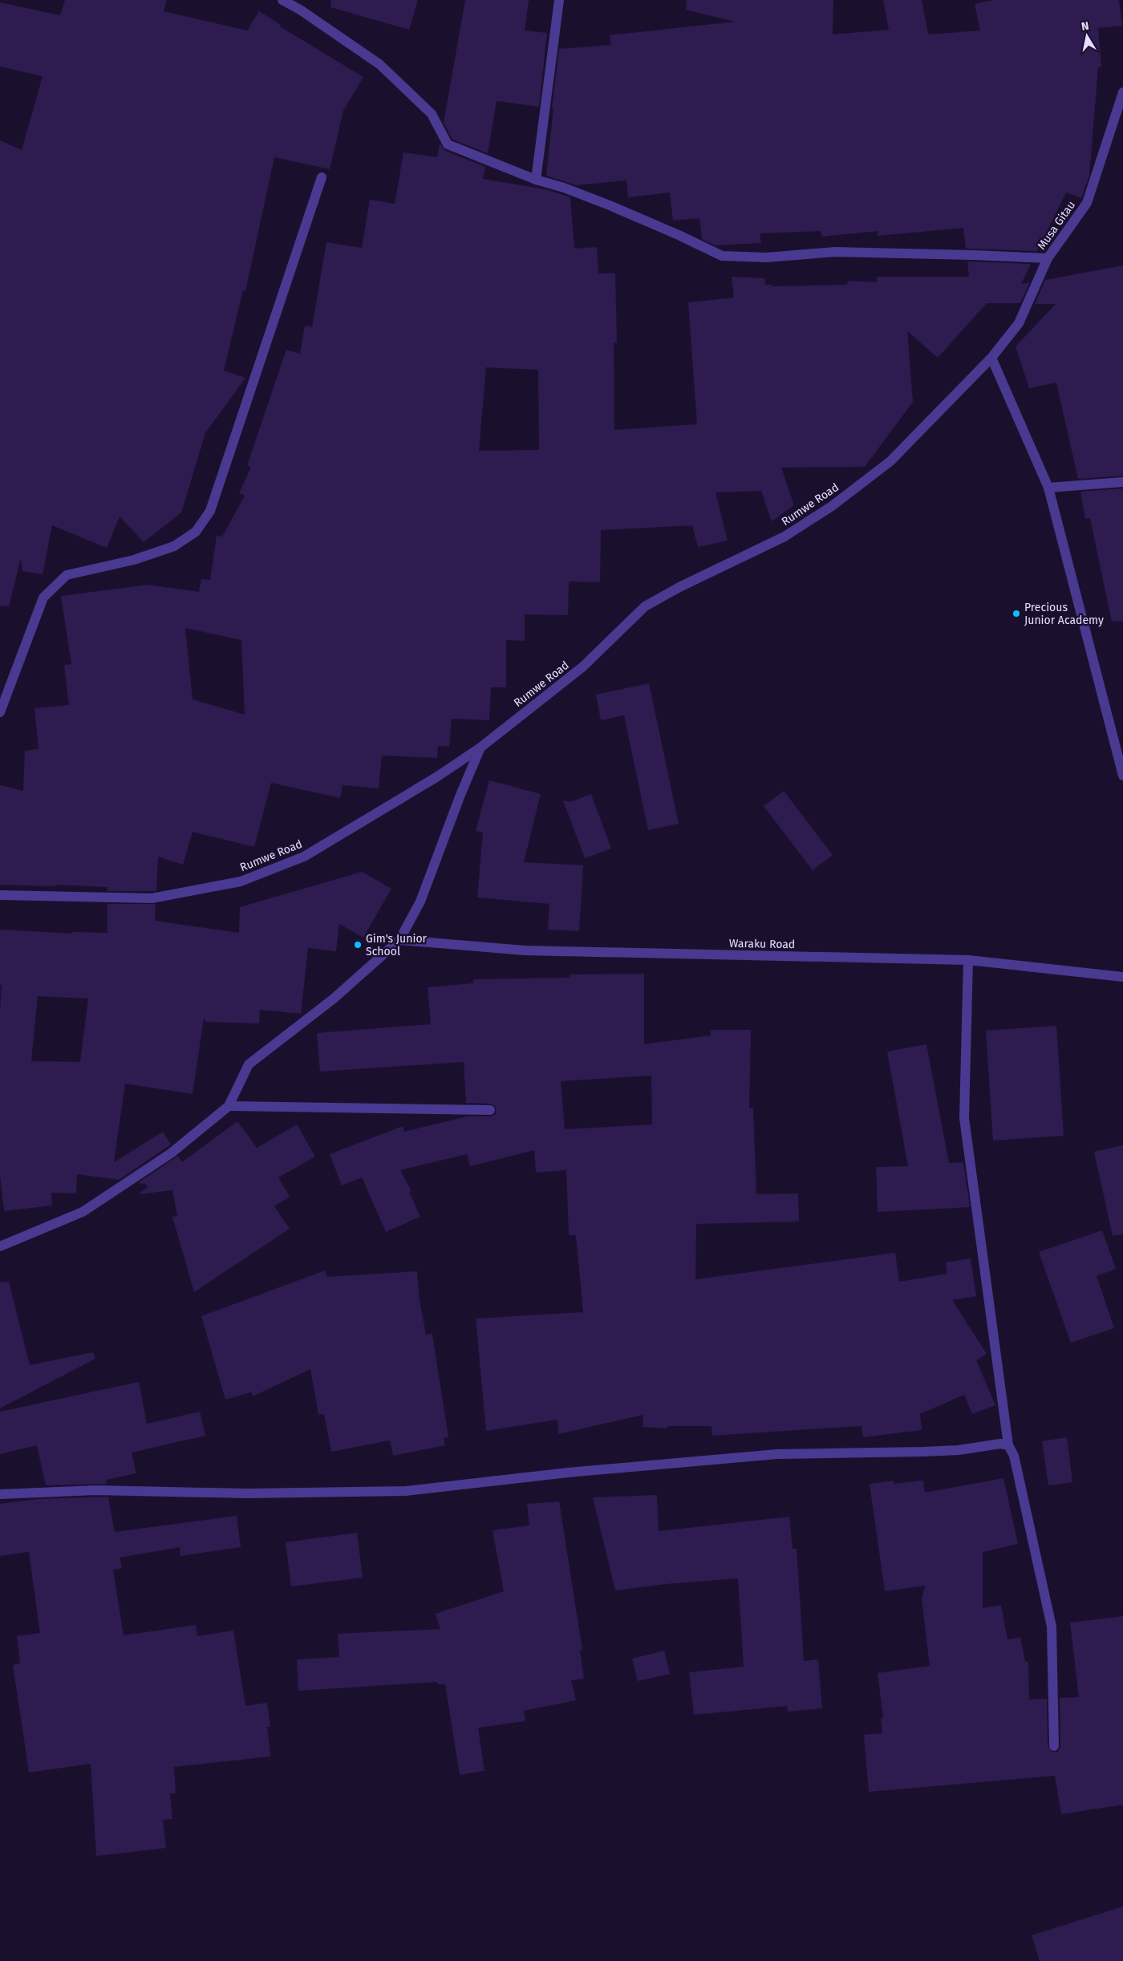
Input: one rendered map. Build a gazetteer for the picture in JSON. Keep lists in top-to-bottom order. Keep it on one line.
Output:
{"streets":{"street":["Musa Gitau","Rumwe Road","Waraku Road"]},"crossings":[["Musa Gitau","Rumwe Road"]],"places":["Precious Junior Academy","Gim's Junior School"],"north":"top"}
